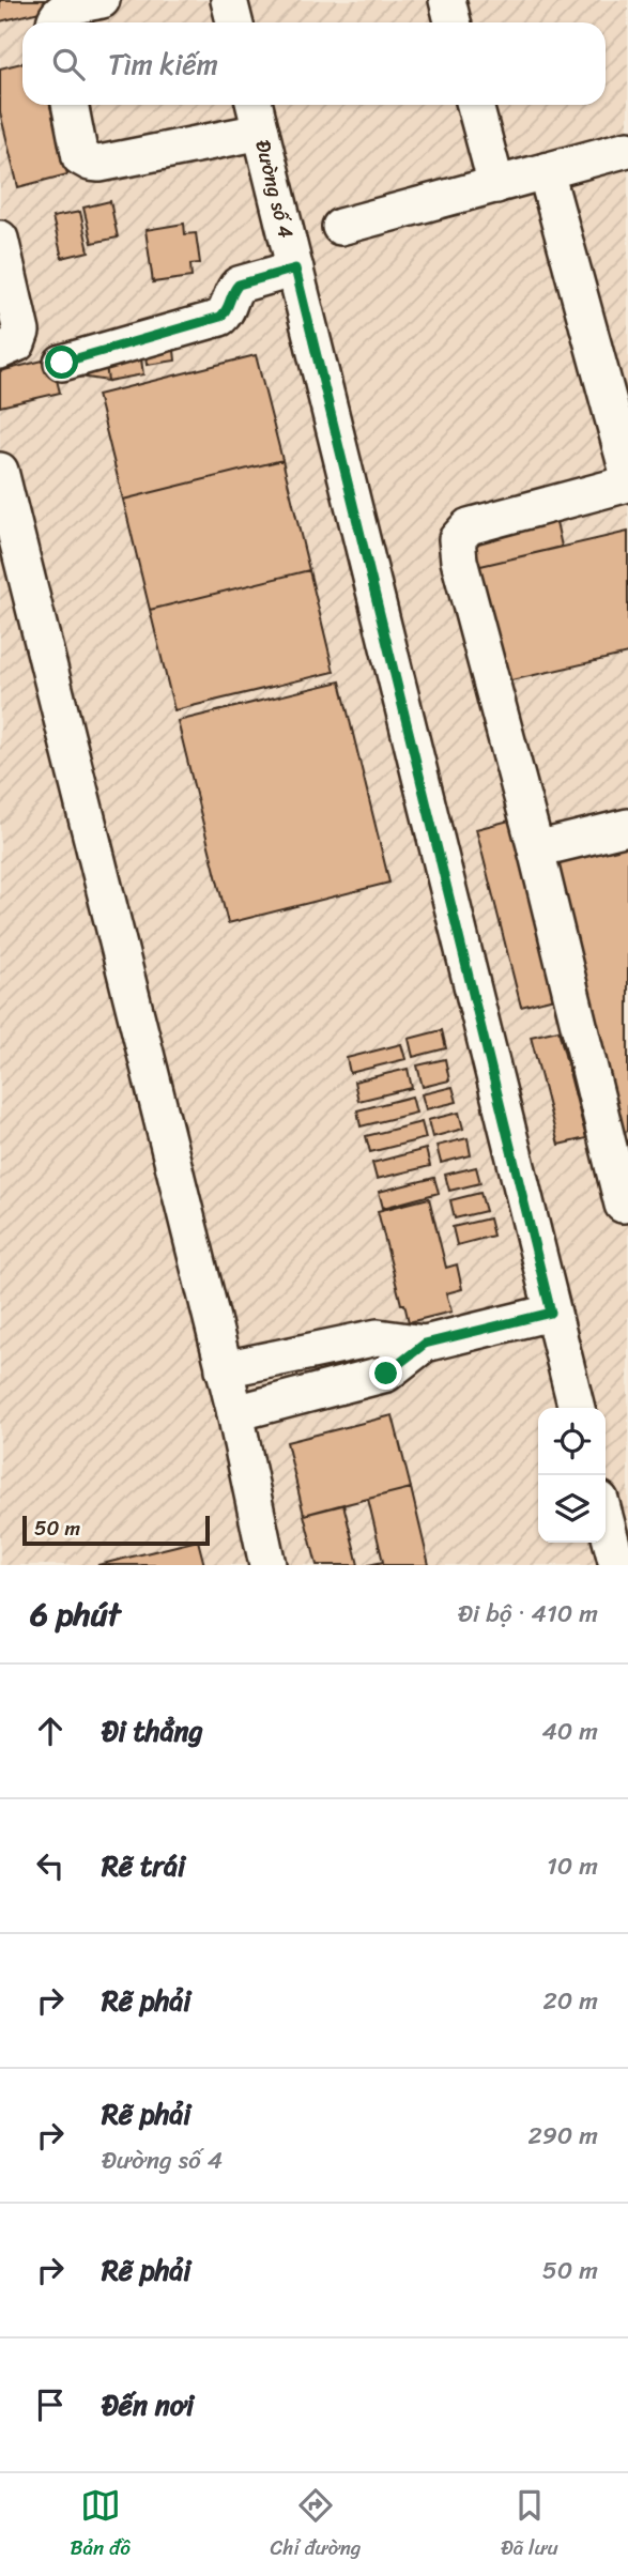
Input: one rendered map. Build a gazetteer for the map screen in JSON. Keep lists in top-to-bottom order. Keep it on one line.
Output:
{"streets":{"street":["Đường số 4"]},"scale_bar":"50 m","page":{"search":"Tìm kiếm","scale":"50 m","heading":["6 phút","Đi bộ · 410 m"],"list":[["Đi thẳng","40 m"],["Rẽ trái","10 m"],["Rẽ phải","20 m"],["Rẽ phải","Đường số 4","290 m"],["Rẽ phải","50 m"],"Đến nơi"],"nav":["Bản đồ","Chỉ đường","Đã lưu"]}}
